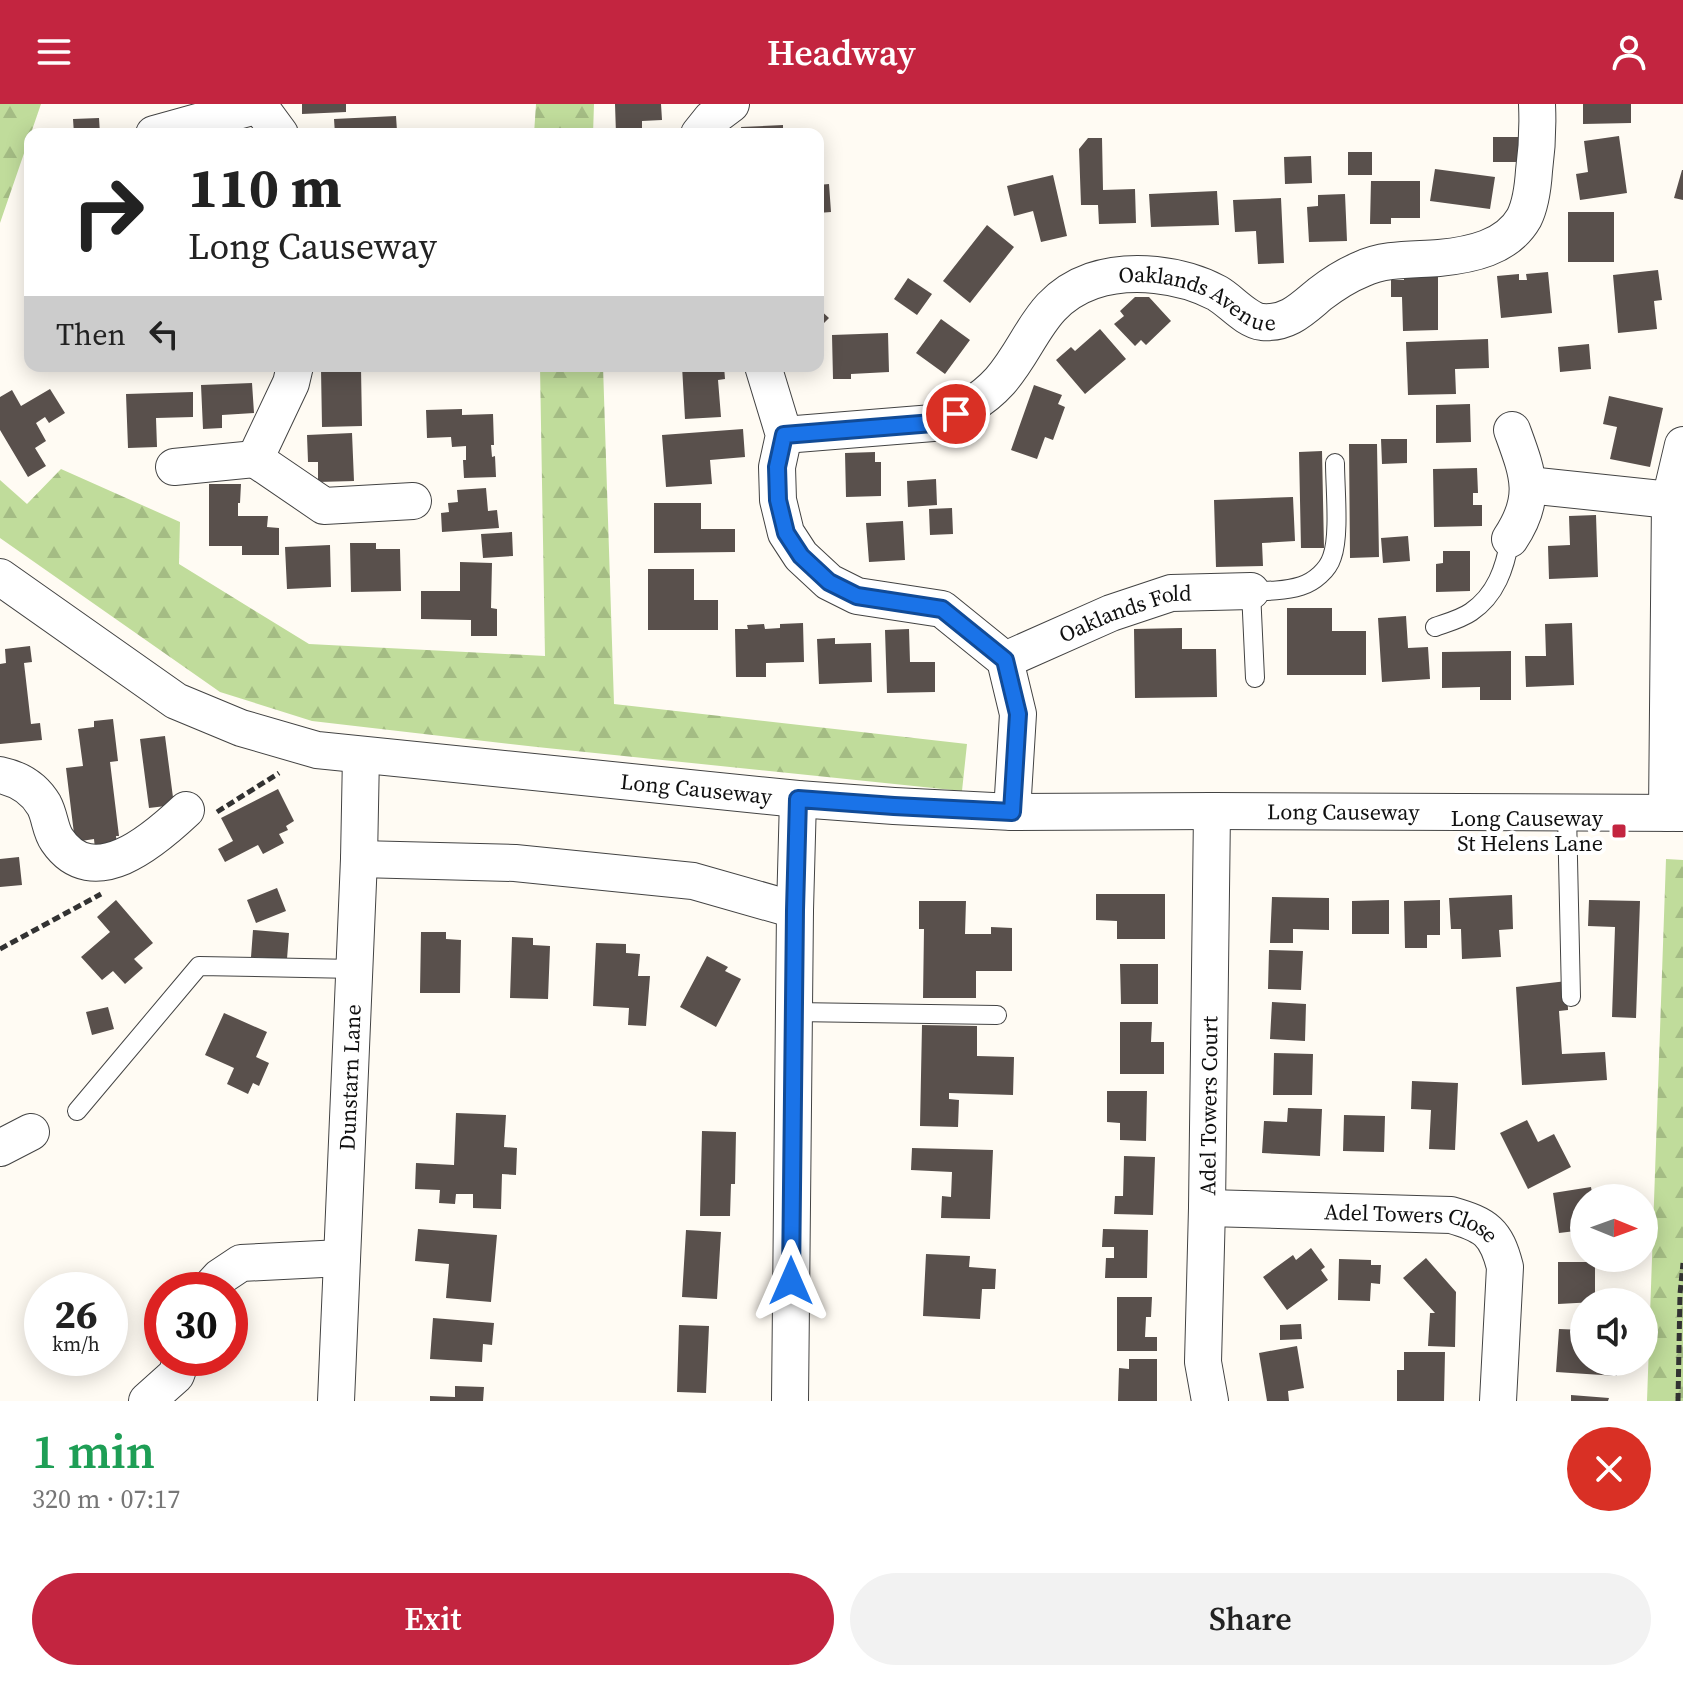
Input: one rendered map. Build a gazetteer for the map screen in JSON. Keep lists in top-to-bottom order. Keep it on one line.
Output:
{"streets":{"street":["Oaklands Avenue","Oaklands Fold","Long Causeway","Dunstarn Lane","Adel Towers Court","Adel Towers Close"]},"crossings":[["Long Causeway","Dunstarn Lane"],["Long Causeway","Adel Towers Court"],["Adel Towers Court","Adel Towers Close"]],"places":{"transit":["Long Causeway St Helens Lane"]},"north":"right","page":{"header":"Headway","turn":["110 m","Long Causeway"],"then":"Then","speed":"26 km/h","limit":"30","heading":["1 min","320 m · 07:17"],"buttons":["Exit","Share"]}}
